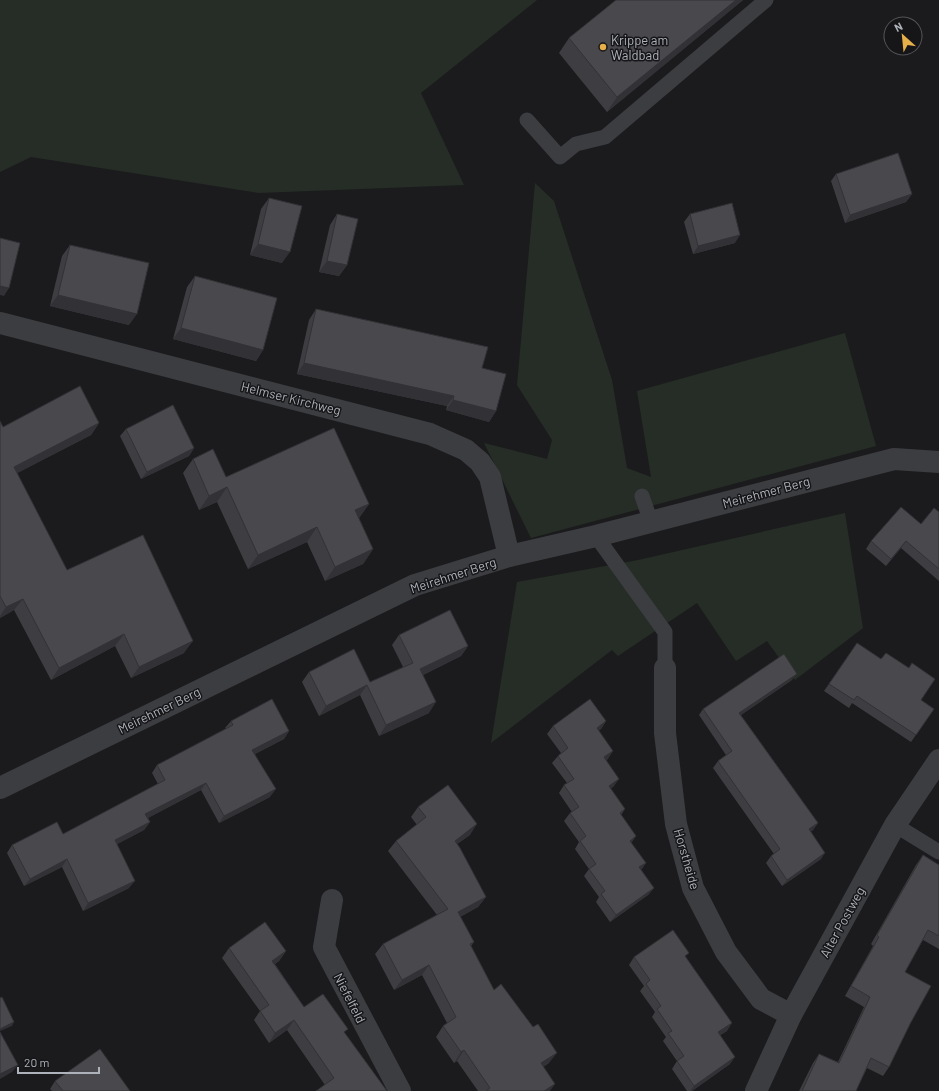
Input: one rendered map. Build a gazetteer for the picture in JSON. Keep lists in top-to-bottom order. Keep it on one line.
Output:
{"streets":{"street":["Helmser Kirchweg","Meirehmer Berg","Horstheide","Alter Postweg","Niefelfeld"]},"crossings":[["Helmser Kirchweg","Meirehmer Berg"],["Horstheide","Alter Postweg"]],"places":["Krippe am Waldbad"],"scale_bar":"20 m","north":"top left"}
